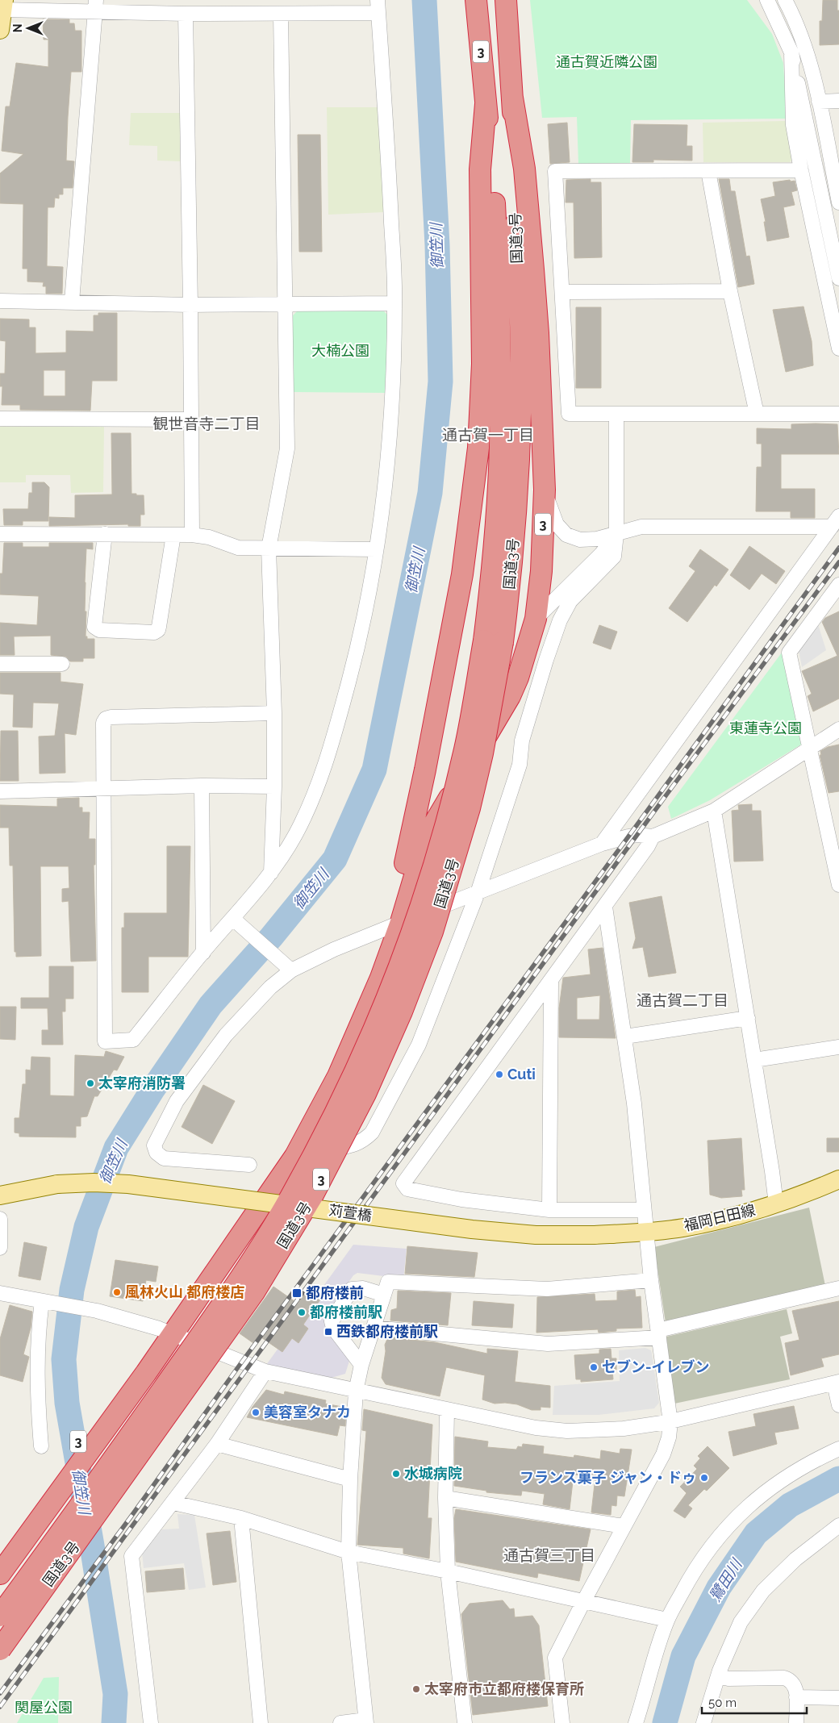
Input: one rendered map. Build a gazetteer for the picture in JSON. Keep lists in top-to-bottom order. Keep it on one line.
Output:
{"streets":{"highway":["3","国道3号"],"main road":["苅萱橋","福岡日田線"]},"crossings":[["3","国道3号"],["苅萱橋","福岡日田線"]],"districts":["観世音寺二丁目","通古賀一丁目","通古賀二丁目","通古賀三丁目"],"water":["御笠川","鷺田川"],"parks":["通古賀近隣公園","大楠公園","東蓮寺公園","関屋公園"],"places":{"other":["Cuti","太宰府消防署","風林火山 都府楼店","都府楼前駅","セブン-イレブン","美容室タナカ","水城病院","フランス菓子 ジャン・ドゥ","太宰府市立都府楼保育所"],"transit":["都府楼前","西鉄都府楼前駅"]},"scale_bar":"50 m","north":"left"}
